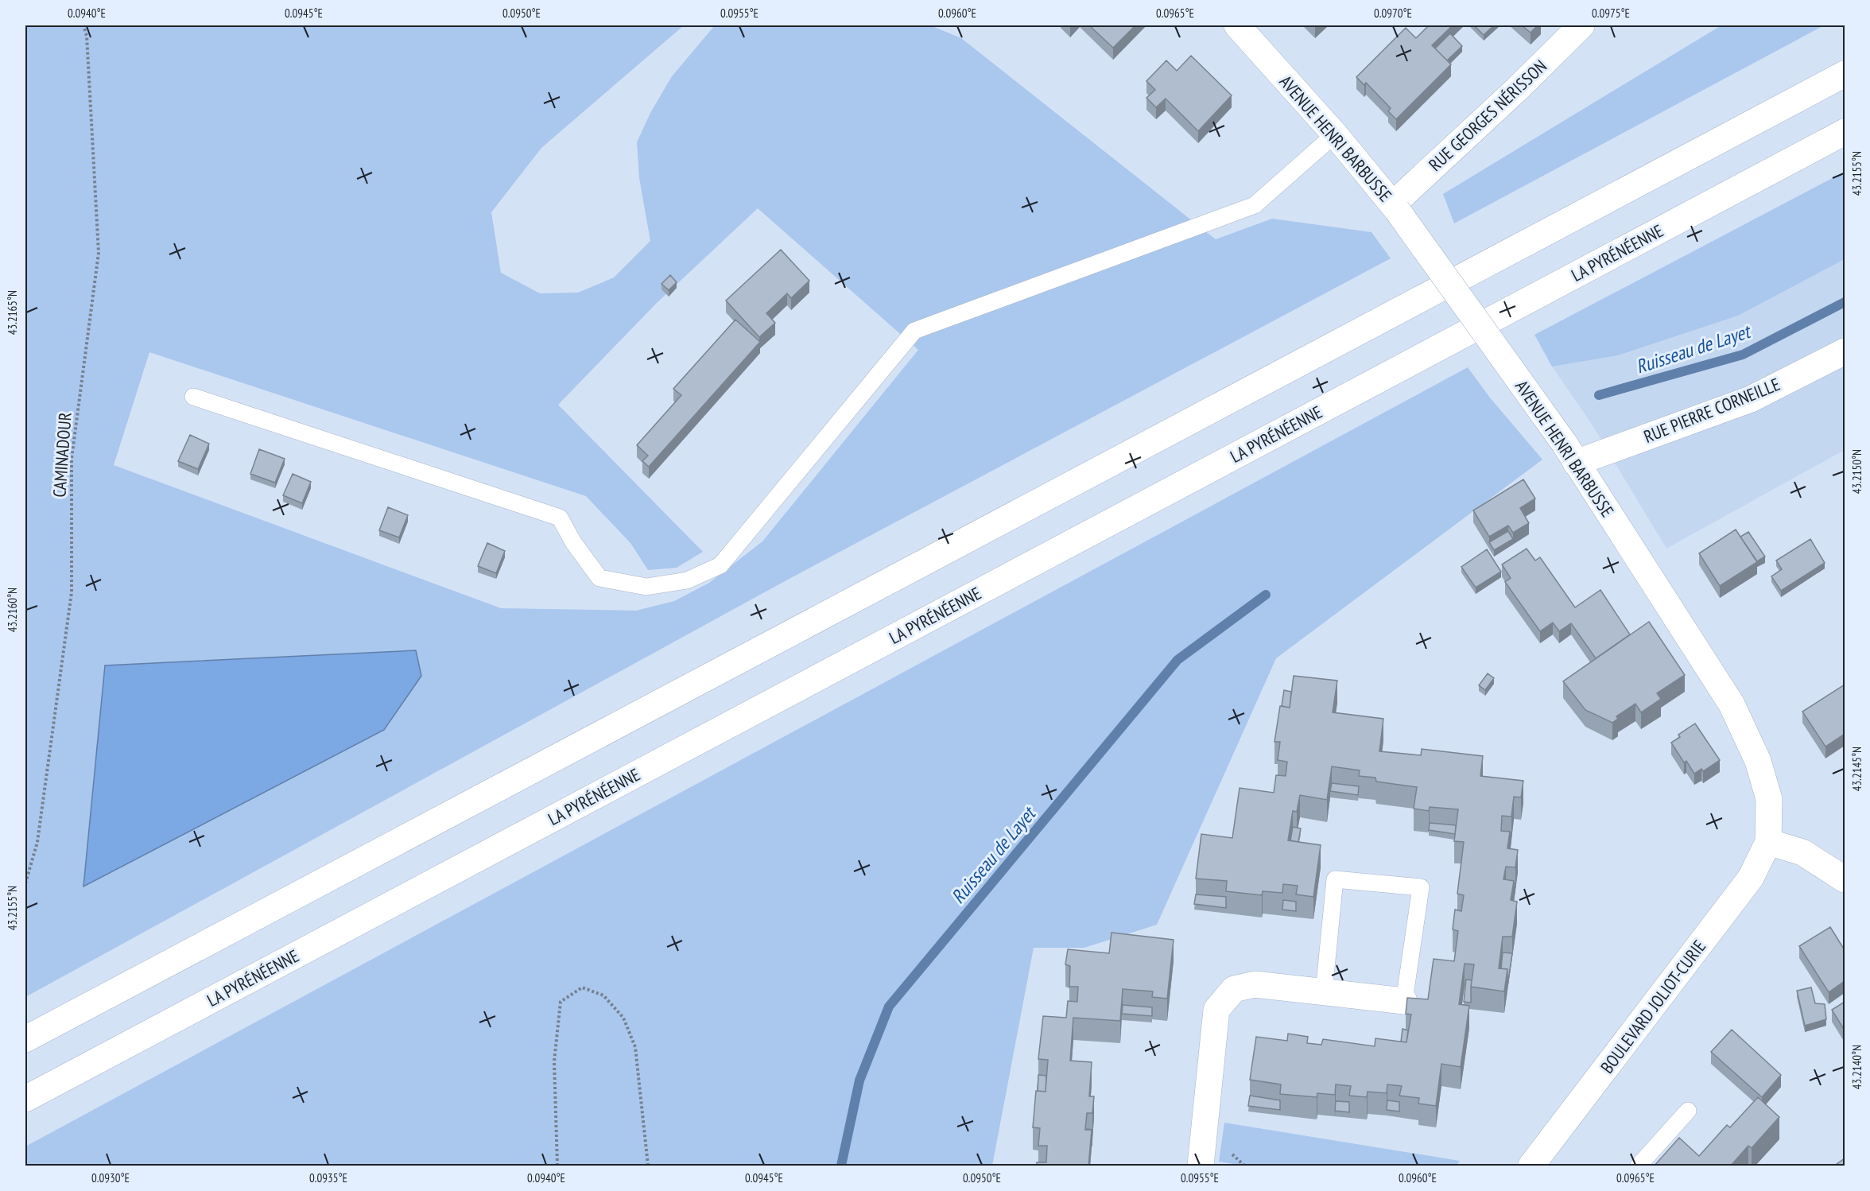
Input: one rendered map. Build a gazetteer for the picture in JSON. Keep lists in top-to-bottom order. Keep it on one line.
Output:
{"streets":{"main road":["RUE GEORGES NÉRISSON","AVENUE HENRI BARBUSSE","LA PYRÉNÉENNE","RUE PIERRE CORNEILLE","BOULEVARD JOLIOT-CURIE"],"path":["CAMINADOUR"]},"crossings":[["RUE GEORGES NÉRISSON","AVENUE HENRI BARBUSSE"],["AVENUE HENRI BARBUSSE","RUE PIERRE CORNEILLE"],["AVENUE HENRI BARBUSSE","BOULEVARD JOLIOT-CURIE"]],"water":["Ruisseau de Layet"],"coordinates":["0.0940°E","0.0945°E","0.0950°E","0.0955°E","0.0960°E","0.0965°E","0.0970°E","0.0975°E","43.2155°N","43.2165°N","43.2150°N","43.2160°N","43.2145°N","43.2140°N","0.0930°E","0.0935°E"]}
